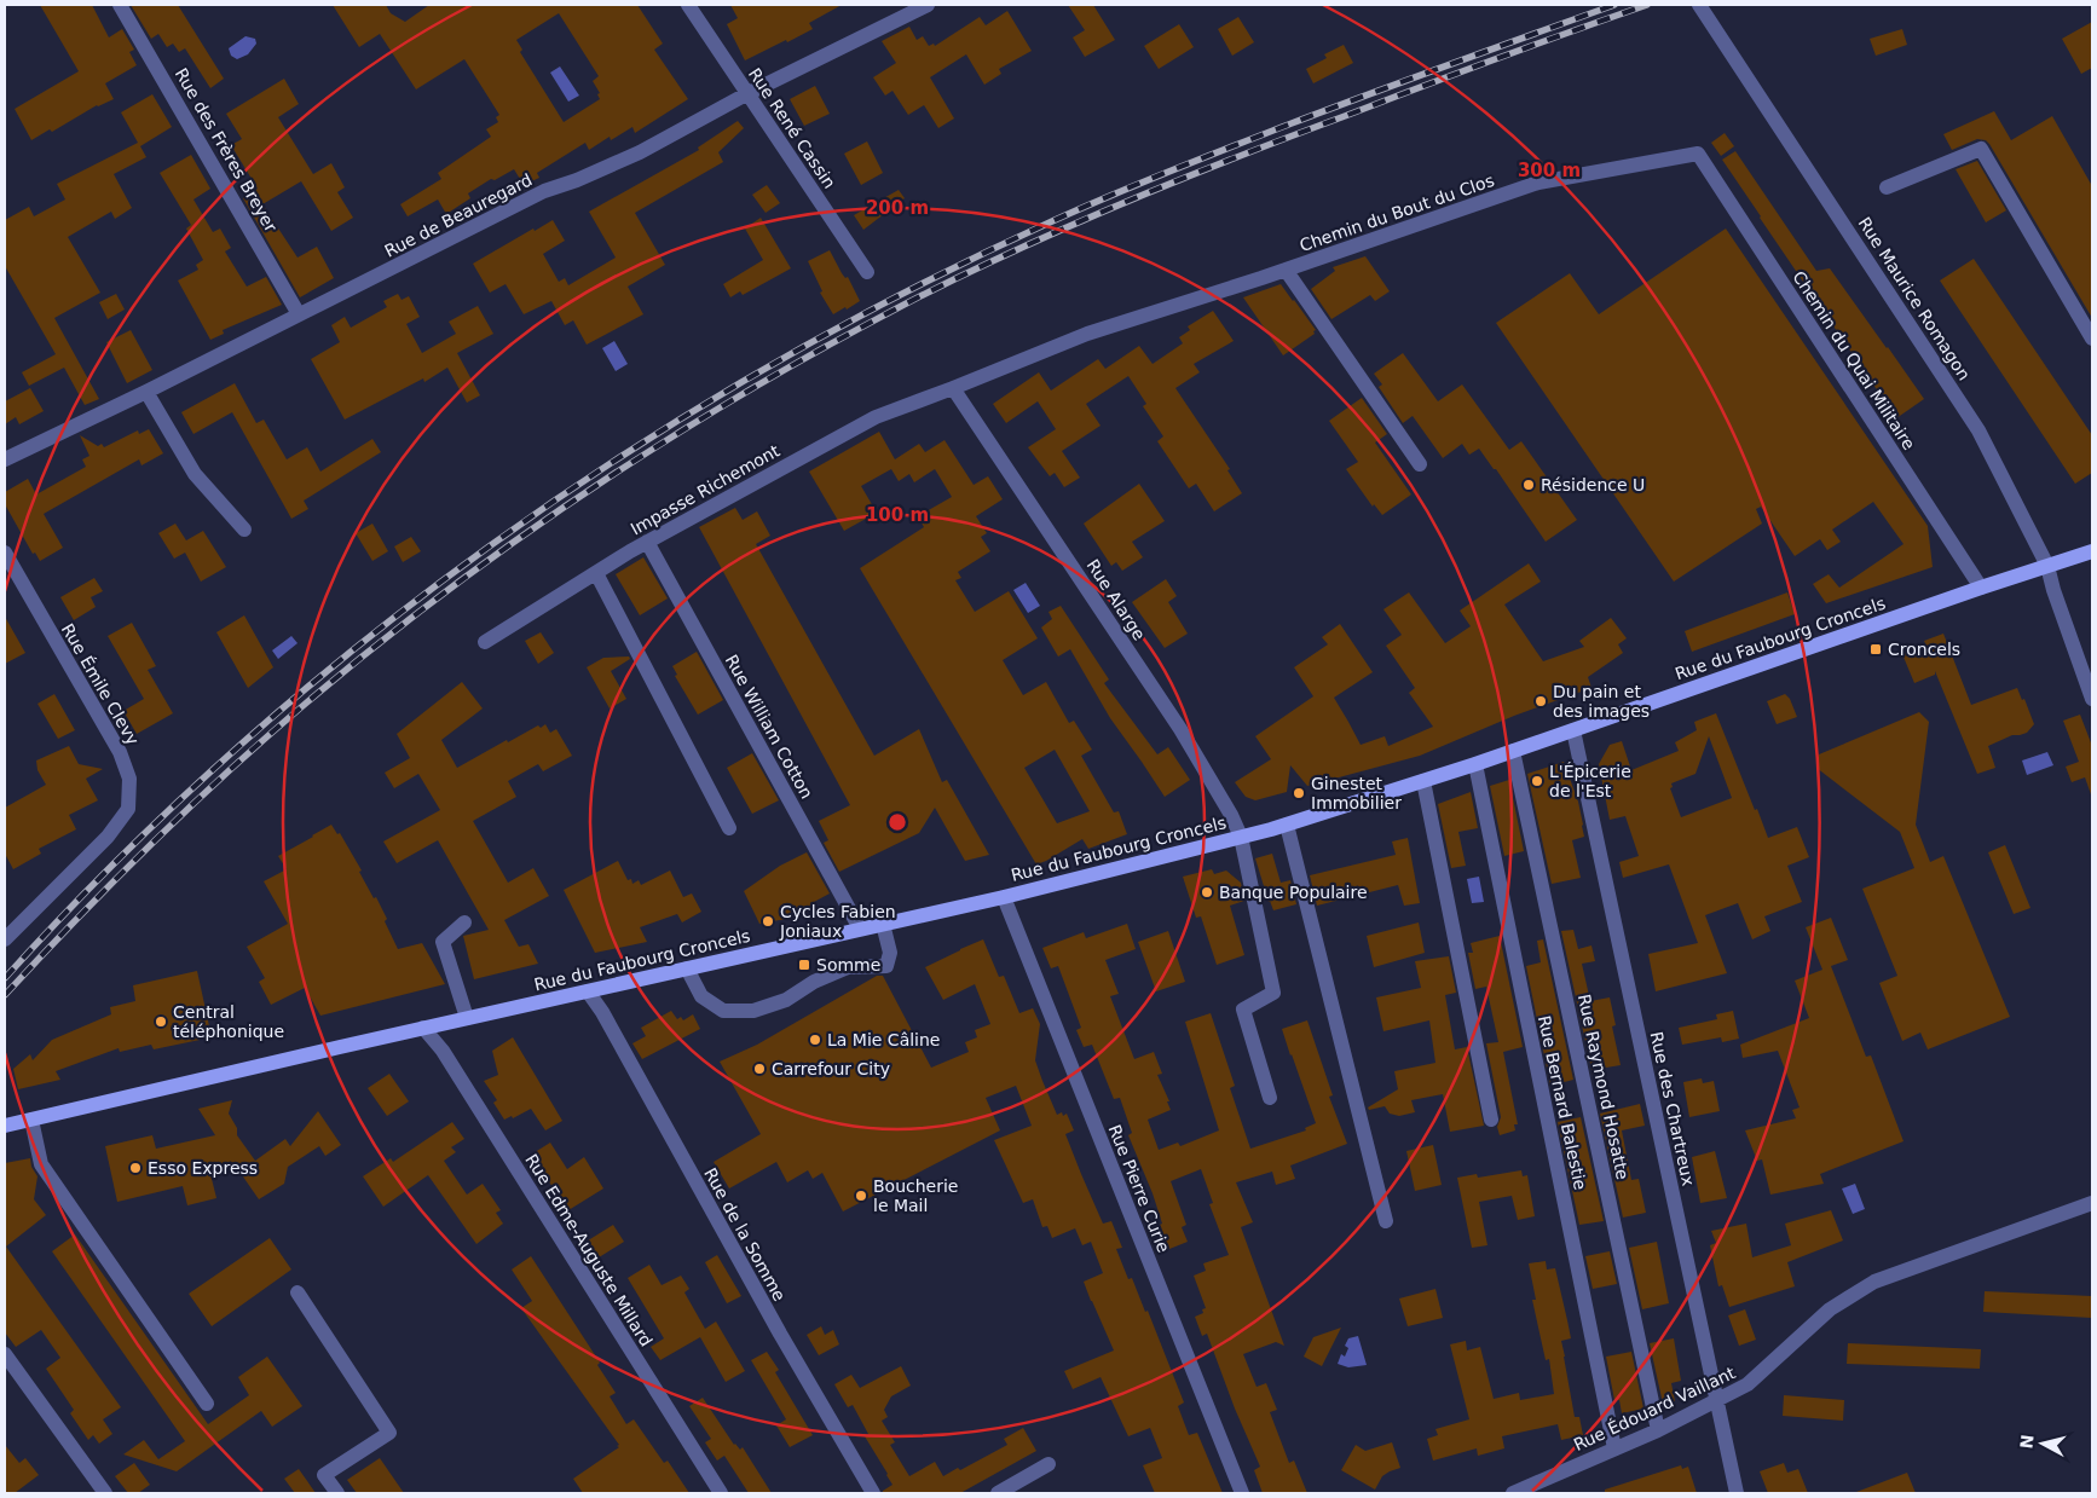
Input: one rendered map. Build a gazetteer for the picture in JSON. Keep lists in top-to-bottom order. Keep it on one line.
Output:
{"streets":{"main road":["Rue du Faubourg Croncels"],"street":["Rue René Cassin","Rue des Frères Breyer","Chemin du Bout du Clos","Rue de Beauregard","Rue Maurice Romagon","Chemin du Quai Militaire","Impasse Richemont","Rue Alarge","Rue Émile Clevy","Rue William Cotton","Rue Raymond Hosatte","Rue Bernard Balestie","Rue des Chartreux","Rue Pierre Curie","Rue de la Somme","Rue Edme-Auguste Millard","Rue Édouard Vaillant"]},"crossings":[["Rue René Cassin","Rue de Beauregard"],["Rue des Frères Breyer","Rue de Beauregard"],["Chemin du Bout du Clos","Chemin du Quai Militaire"],["Chemin du Bout du Clos","Impasse Richemont"],["Chemin du Bout du Clos","Rue Alarge"],["Rue Maurice Romagon","Rue du Faubourg Croncels"],["Chemin du Quai Militaire","Rue du Faubourg Croncels"],["Impasse Richemont","Rue Alarge"],["Impasse Richemont","Rue William Cotton"],["Rue Alarge","Rue du Faubourg Croncels"],["Rue du Faubourg Croncels","Rue William Cotton"],["Rue du Faubourg Croncels","Rue Raymond Hosatte"],["Rue du Faubourg Croncels","Rue Bernard Balestie"],["Rue du Faubourg Croncels","Rue des Chartreux"],["Rue du Faubourg Croncels","Rue Pierre Curie"],["Rue du Faubourg Croncels","Rue de la Somme"],["Rue du Faubourg Croncels","Rue Edme-Auguste Millard"],["Rue Raymond Hosatte","Rue Édouard Vaillant"],["Rue Bernard Balestie","Rue Édouard Vaillant"],["Rue des Chartreux","Rue Édouard Vaillant"]],"places":{"other":["Résidence U","Du pain et des images","L'Épicerie de l'Est","Ginestet Immobilier","Banque Populaire","Cycles Fabien Joniaux","Central téléphonique","La Mie Câline","Carrefour City","Esso Express","Boucherie le Mail"],"transit":["Croncels","Somme"]},"north":"left","rings":["300 m","200 m","100 m"]}
